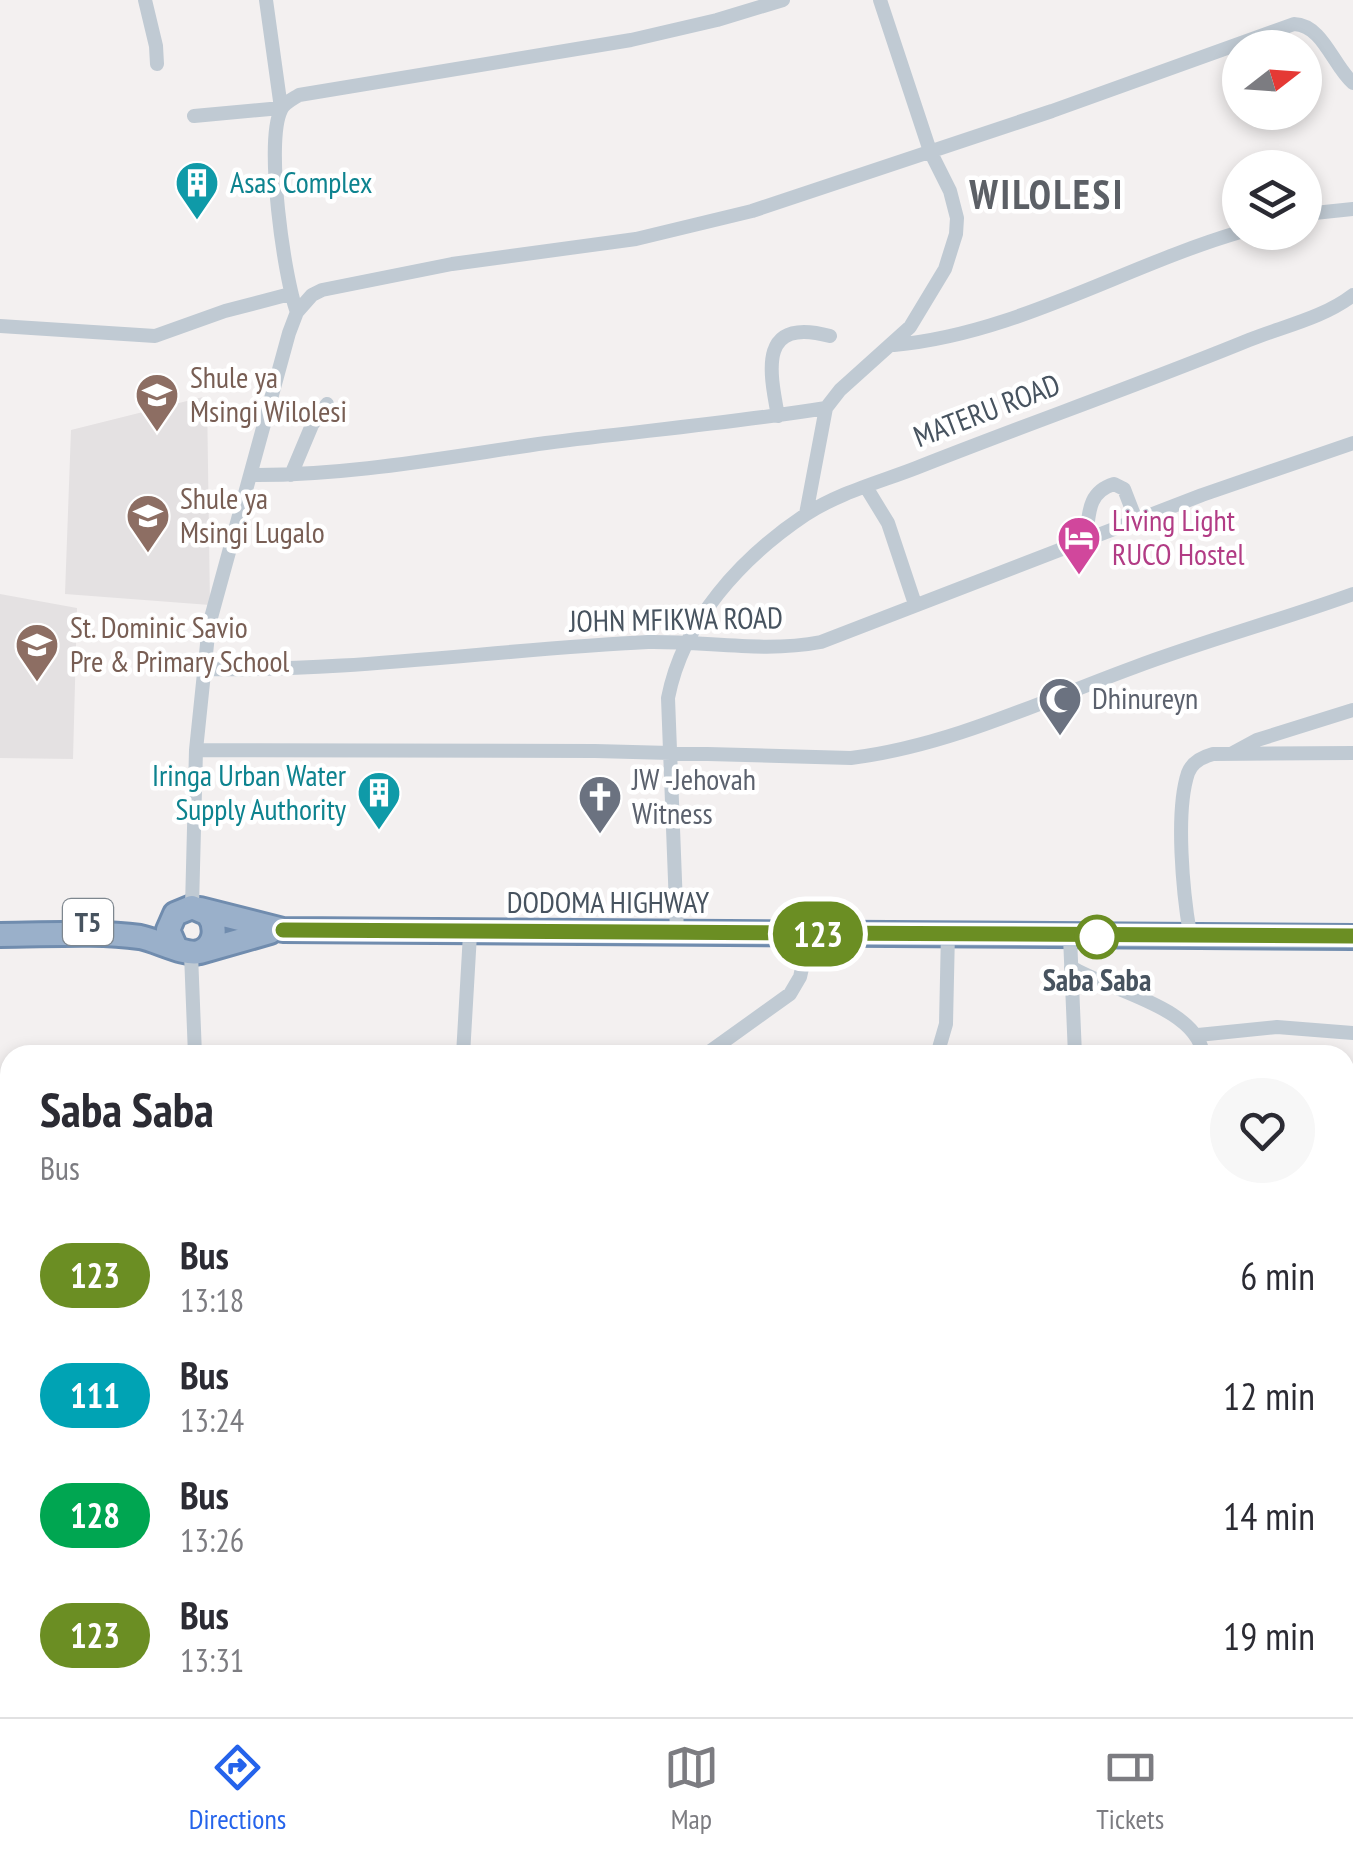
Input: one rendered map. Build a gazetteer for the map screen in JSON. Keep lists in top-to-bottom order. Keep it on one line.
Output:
{"streets":{"highway":["DODOMA HIGHWAY","T5"],"street":["MATERU ROAD","JOHN MFIKWA ROAD"]},"crossings":[["MATERU ROAD","JOHN MFIKWA ROAD"],["MATERU ROAD","DODOMA HIGHWAY"],["DODOMA HIGHWAY","T5"]],"districts":["WILOLESI"],"places":{"building":["Asas Complex","Iringa Urban Water Supply Authority"],"school or university":["Shule ya Msingi Wilolesi","Shule ya Msingi Lugalo","St. Dominic Savio Pre & Primary School"],"hotel":["Living Light RUCO Hostel"],"mosque":["Dhinureyn"],"church":["JW -Jehovah Witness"],"other":["Saba Saba"]},"lines":["bus line 123"],"north":"right","page":{"on_map":"123","heading":["Saba Saba","Bus"],"list":[{"mark":"123","name":"Bus","note":"13:18","value":"6 min"},{"mark":"111","name":"Bus","note":"13:24","value":"12 min"},{"mark":"128","name":"Bus","note":"13:26","value":"14 min"},{"mark":"123","name":"Bus","note":"13:31","value":"19 min"}],"tabs":["Directions","Map","Tickets"]}}
